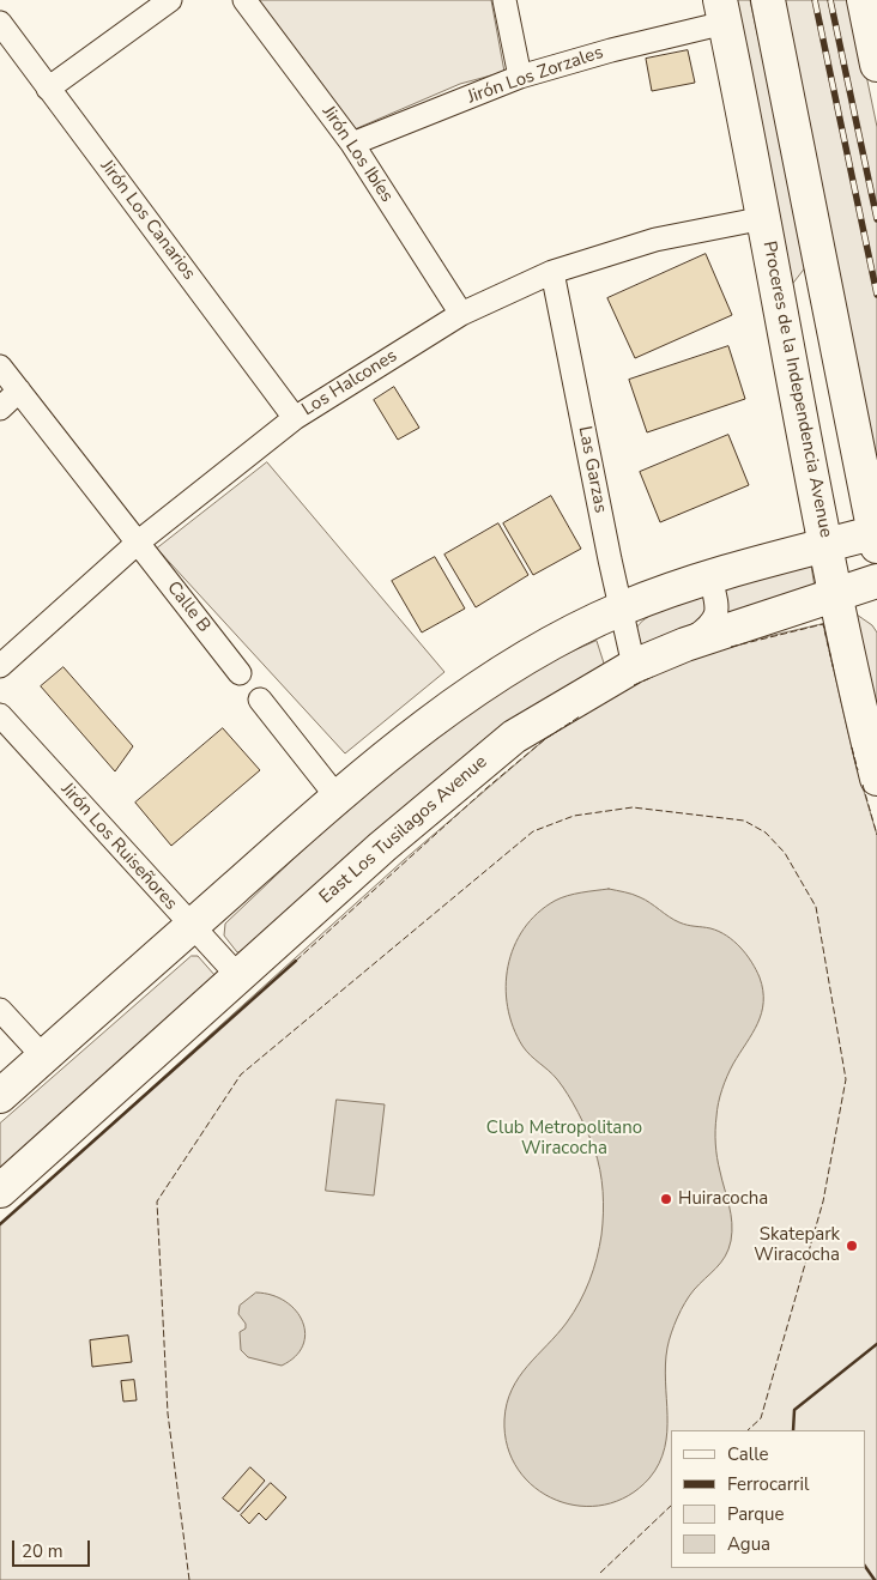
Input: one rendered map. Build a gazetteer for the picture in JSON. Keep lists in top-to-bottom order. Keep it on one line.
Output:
{"streets":{"main road":["Proceres de la Independencia Avenue","East Los Tusilagos Avenue"],"street":["Jirón Los Zorzales","Jirón Los Ibíes","Jirón Los Canarios","Los Halcones","Las Garzas","Calle B","Jirón Los Ruiseñores"]},"crossings":[["Jirón Los Zorzales","Jirón Los Ibíes"],["Jirón Los Zorzales","Proceres de la Independencia Avenue"],["Jirón Los Ibíes","Los Halcones"],["Jirón Los Canarios","Los Halcones"],["Los Halcones","Proceres de la Independencia Avenue"],["Los Halcones","Las Garzas"],["Los Halcones","Calle B"],["Proceres de la Independencia Avenue","East Los Tusilagos Avenue"],["Las Garzas","East Los Tusilagos Avenue"],["East Los Tusilagos Avenue","Jirón Los Ruiseñores"]],"parks":["Club Metropolitano Wiracocha"],"places":["Huiracocha","Skatepark Wiracocha"],"legend":["Calle","Ferrocarril","Parque","Agua"],"scale_bar":"20 m"}
